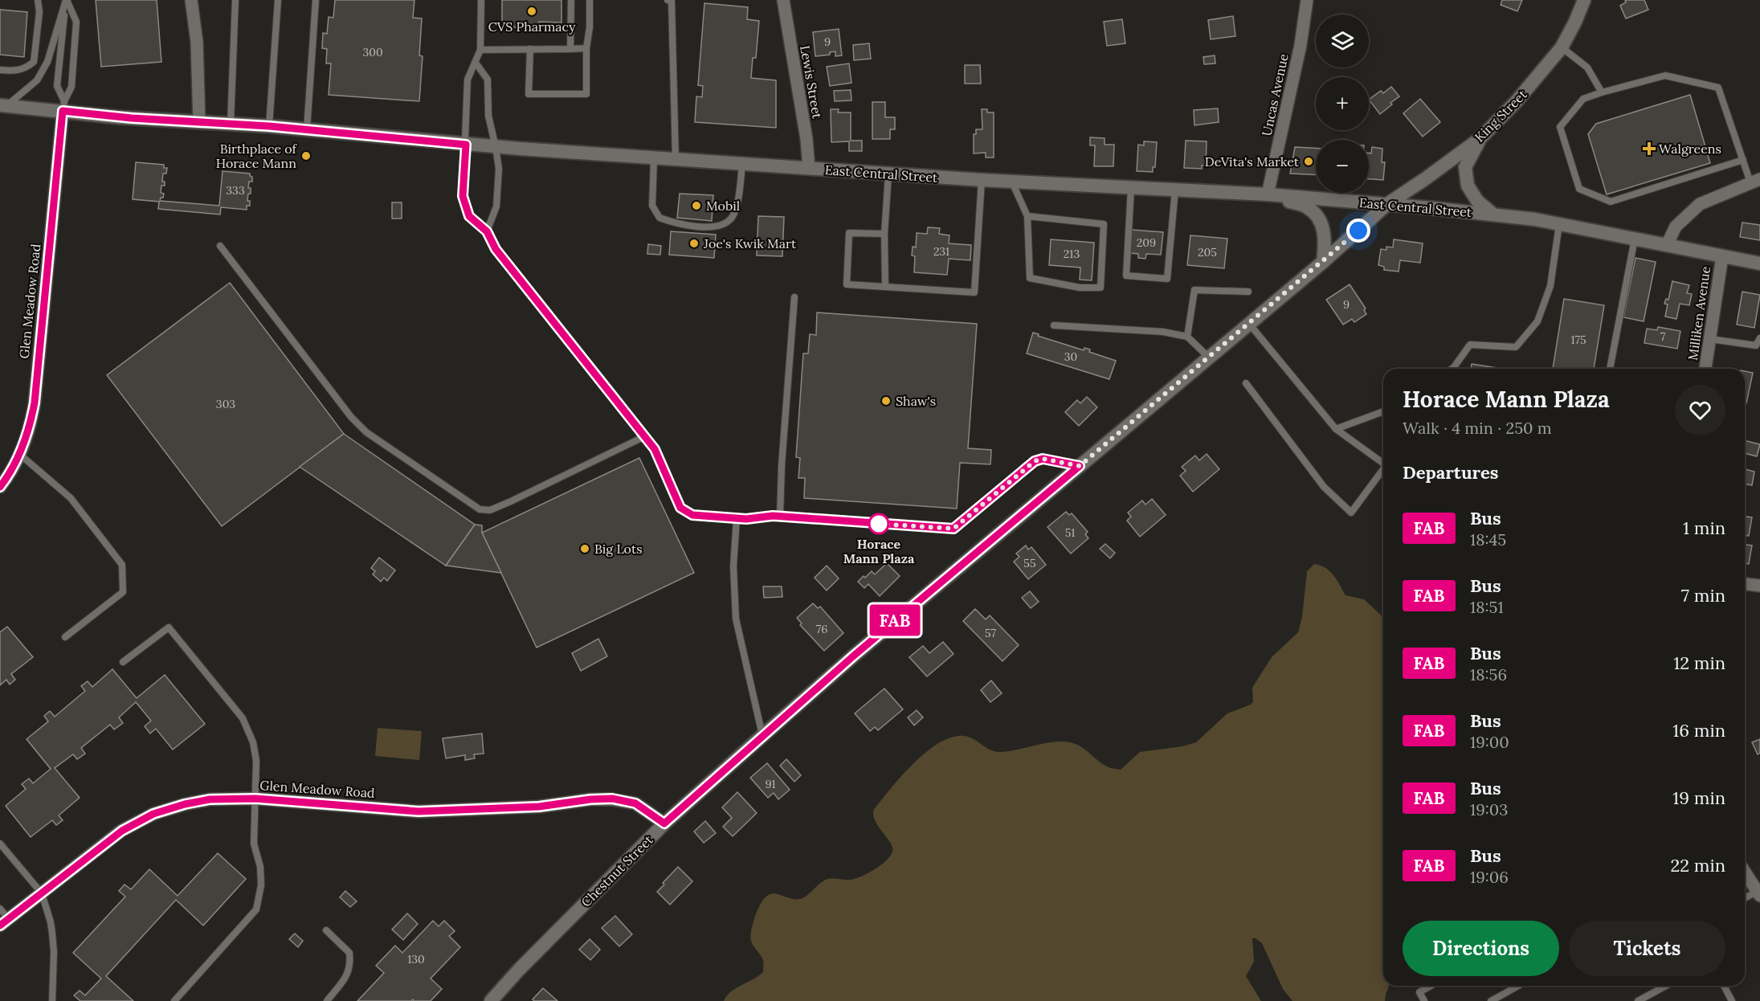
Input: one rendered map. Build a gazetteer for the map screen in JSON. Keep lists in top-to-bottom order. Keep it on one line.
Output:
{"streets":{"main road":["King Street","East Central Street","Chestnut Street"],"street":["Lewis Street","Uncas Avenue","Glen Meadow Road","Milliken Avenue"]},"crossings":[["Lewis Street","East Central Street"],["Uncas Avenue","East Central Street"],["King Street","East Central Street"],["King Street","Chestnut Street"],["East Central Street","Glen Meadow Road"],["East Central Street","Milliken Avenue"],["East Central Street","Chestnut Street"],["Glen Meadow Road","Chestnut Street"]],"places":{"other":["CVS Pharmacy","Birthplace of Horace Mann","DeVita's Market","Mobil","Joe's Kwik Mart","Shaw's","Horace Mann Plaza","Big Lots"],"health":["Walgreens"]},"lines":["bus line FAB"],"house_numbers":["9","300","333","209","231","205","213","9","7","175","30","303","51","55","76","57","91","130"],"page":{"on_map":"FAB","map_buttons":["+","−"],"heading":[["Horace Mann Plaza","Walk · 4 min · 250 m"],"Departures"],"list":[{"mark":"FAB","name":"Bus","note":"18:45","value":"1 min"},{"mark":"FAB","name":"Bus","note":"18:51","value":"7 min"},{"mark":"FAB","name":"Bus","note":"18:56","value":"12 min"},{"mark":"FAB","name":"Bus","note":"19:00","value":"16 min"},{"mark":"FAB","name":"Bus","note":"19:03","value":"19 min"},{"mark":"FAB","name":"Bus","note":"19:06","value":"22 min"}],"buttons":["Directions","Tickets"]}}
